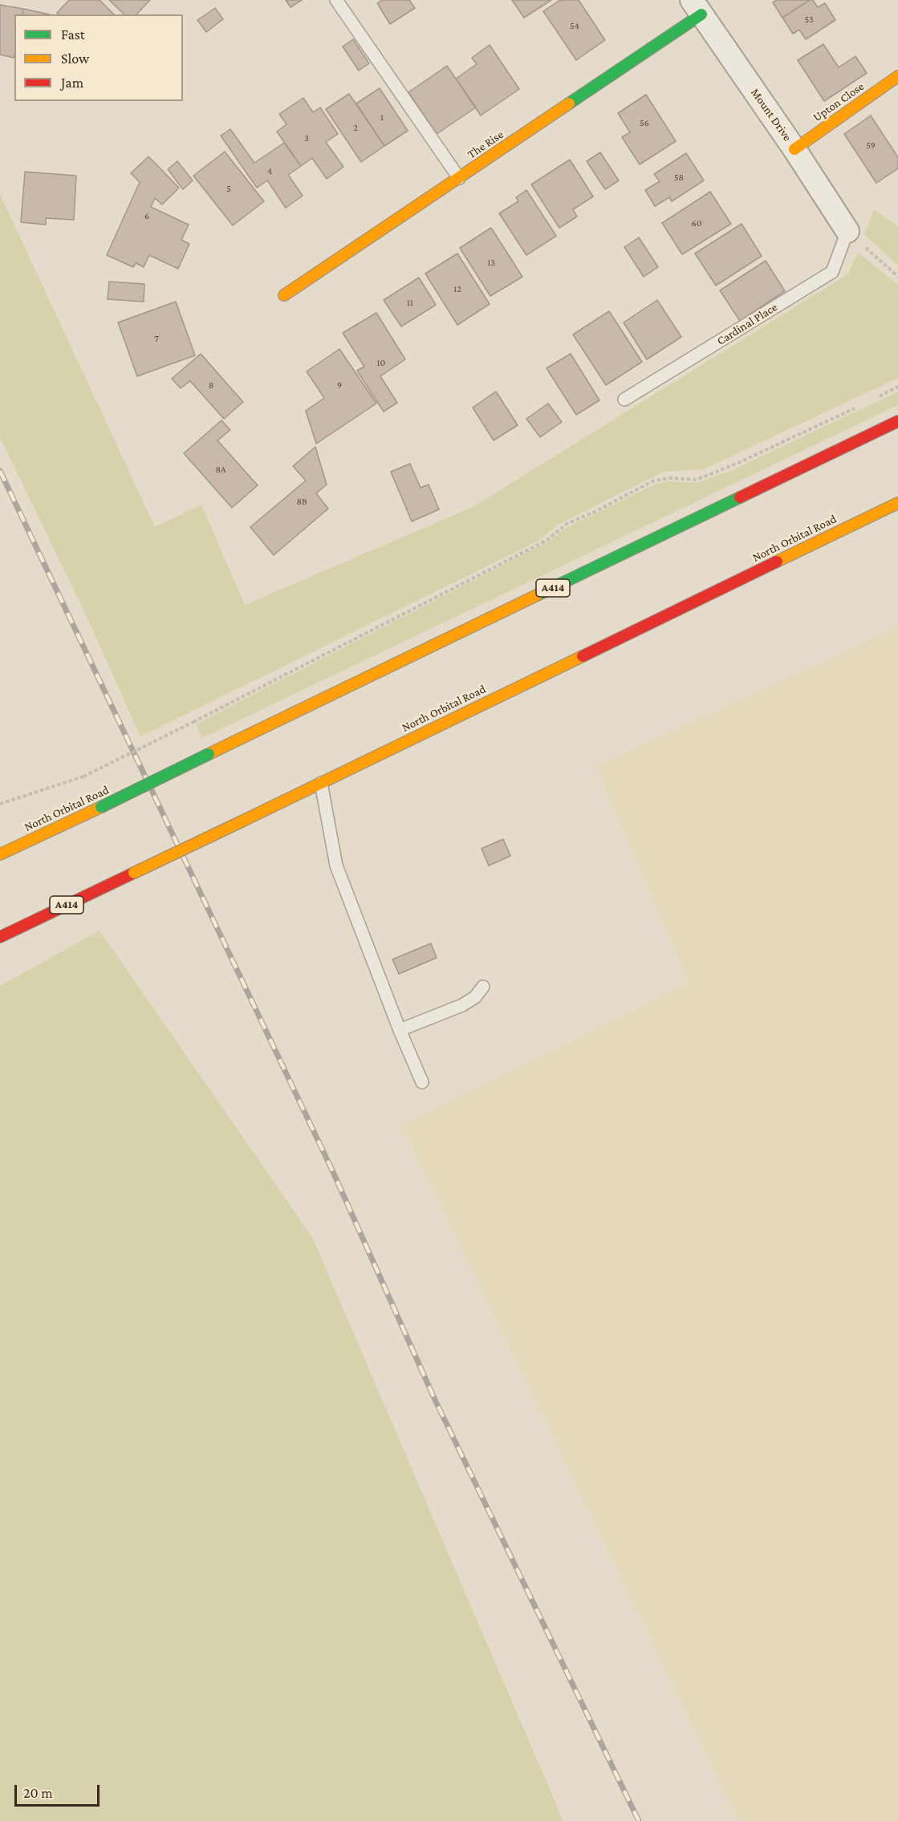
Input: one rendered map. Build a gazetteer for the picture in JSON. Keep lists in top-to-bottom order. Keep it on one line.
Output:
{"streets":{"main road":["Upton Close","The Rise","North Orbital Road","A414"],"street":["Mount Drive"],"lane":["Cardinal Place"]},"crossings":[["Upton Close","Mount Drive"],["Mount Drive","The Rise"],["Mount Drive","Cardinal Place"]],"house_numbers":["53","54","1","56","2","3","59","4","58","5","6","60","13","12","11","7","10","8","9","8A","8B"],"legend":["Fast","Slow","Jam"],"scale_bar":"20 m"}
